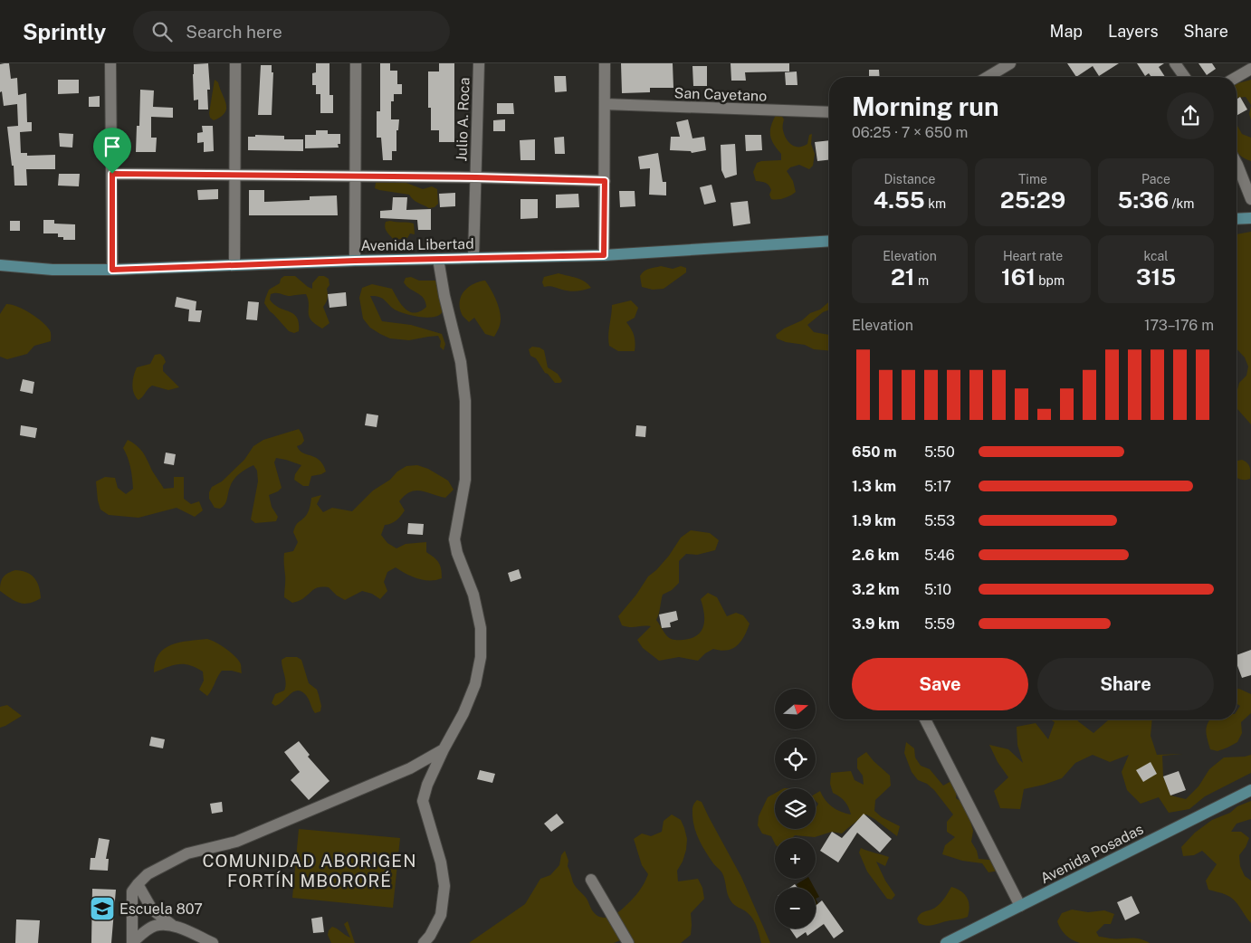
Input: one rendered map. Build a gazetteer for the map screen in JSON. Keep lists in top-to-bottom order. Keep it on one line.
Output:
{"streets":{"main road":["Avenida Libertad","Avenida Posadas"],"street":["San Cayetano","Julio A. Roca"]},"crossings":[["Julio A. Roca","Avenida Libertad"]],"districts":["COMUNIDAD ABORIGEN FORTÍN MBORORÉ"],"places":{"school or university":["Escuela 807"]},"north":"right","page":{"header":"Sprintly","search":"Search here","nav":["Map","Layers","Share"],"heading":["Morning run","06:25 · 7 × 650 m"],"stats":[["Distance","4.55 km"],["Time","25:29"],["Pace","5:36 /km"],["Elevation","21 m"],["Heart rate","161 bpm"],["kcal","315"]],"chart":["Elevation","173–176 m"],"list":[{"name":"650 m","note":"5:50"},{"name":"1.3 km","note":"5:17"},{"name":"1.9 km","note":"5:53"},{"name":"2.6 km","note":"5:46"},{"name":"3.2 km","note":"5:10"},{"name":"3.9 km","note":"5:59"}],"buttons":["Save","Share"],"map_buttons":["+","−"]}}
